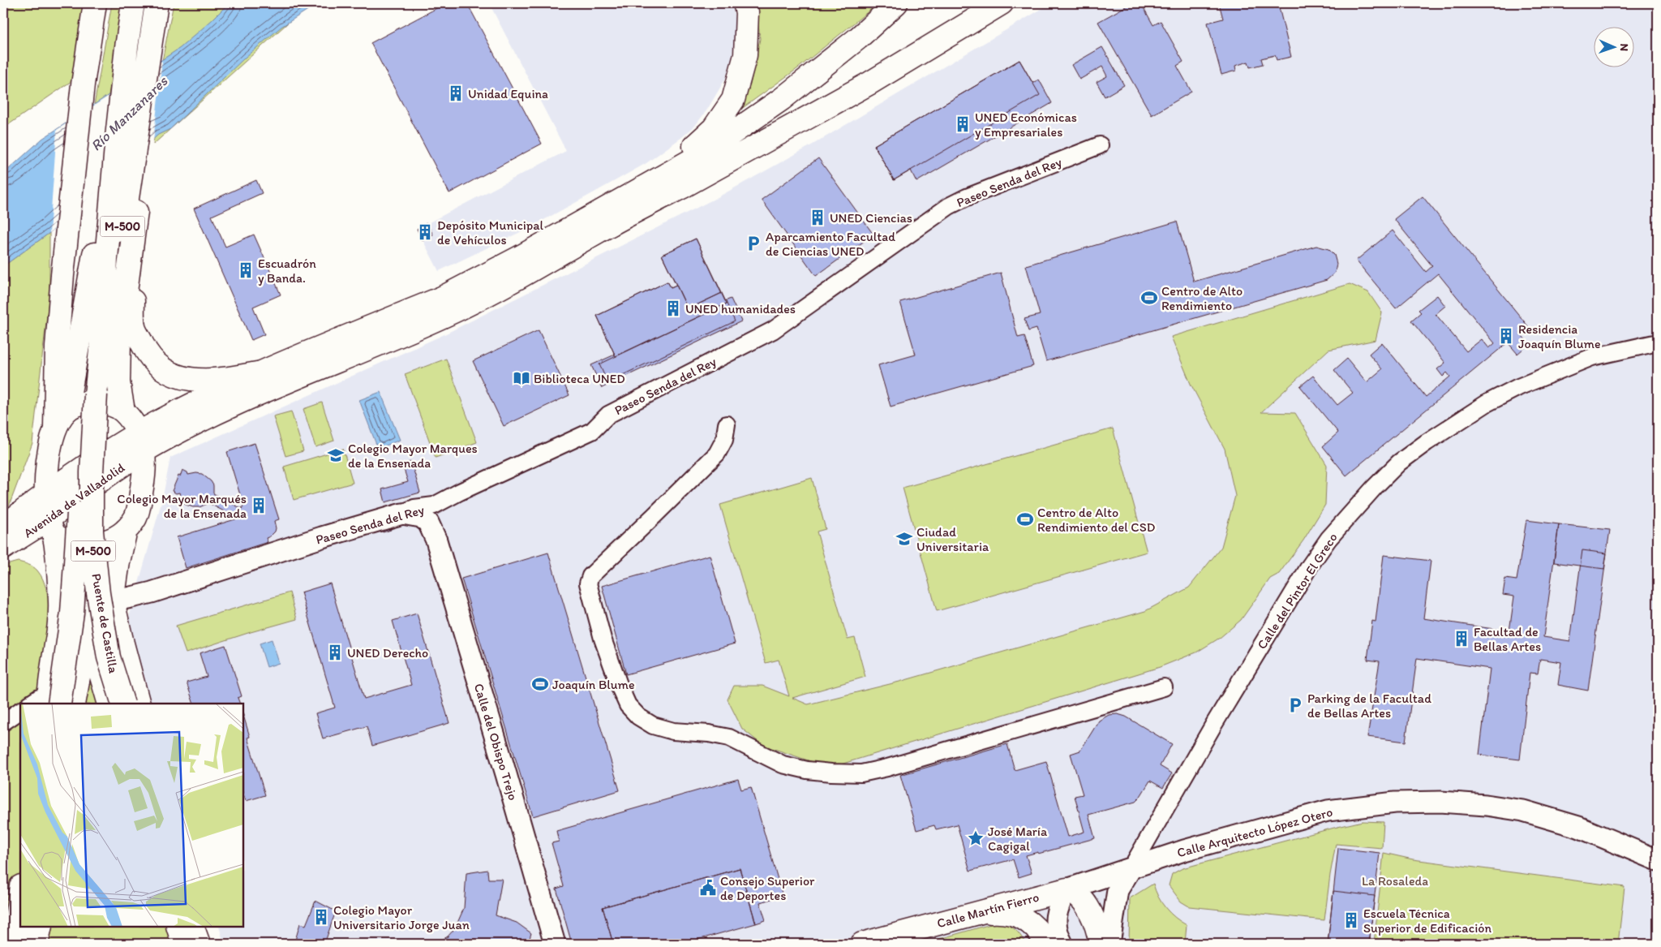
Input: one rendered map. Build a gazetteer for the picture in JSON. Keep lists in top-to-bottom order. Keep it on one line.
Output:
{"streets":{"main road":["M-500","Avenida de Valladolid","Puente de Castilla","Calle Martín Fierro"],"street":["Paseo Senda del Rey","Calle del Pintor El Greco","Calle del Obispo Trejo","Calle Arquitecto López Otero"]},"crossings":[["Paseo Senda del Rey","Calle del Obispo Trejo"],["M-500","Puente de Castilla"],["Calle del Pintor El Greco","Calle Arquitecto López Otero"],["Calle Arquitecto López Otero","Calle Martín Fierro"]],"water":["Río Manzanares"],"parks":["La Rosaleda"],"places":{"building":["Unidad Equina","UNED Económicas y Empresariales","UNED Ciencias","Depósito Municipal de Vehículos","Escuadrón y Banda.","UNED humanidades","Residencia Joaquín Blume","Colegio Mayor Marqués de la Ensenada","Facultad de Bellas Artes","UNED Derecho","Colegio Mayor Universitario Jorge Juan","Escuela Técnica Superior de Edificación"],"parking":["Aparcamiento Facultad de Ciencias UNED","Parking de la Facultad de Bellas Artes"],"sports":["Centro de Alto Rendimiento","Centro de Alto Rendimiento del CSD","Joaquín Blume"],"library":["Biblioteca UNED"],"school or university":["Colegio Mayor Marques de la Ensenada","Ciudad Universitaria"],"place":["José María Cagigal"],"public building":["Consejo Superior de Deportes"]},"north":"right"}
